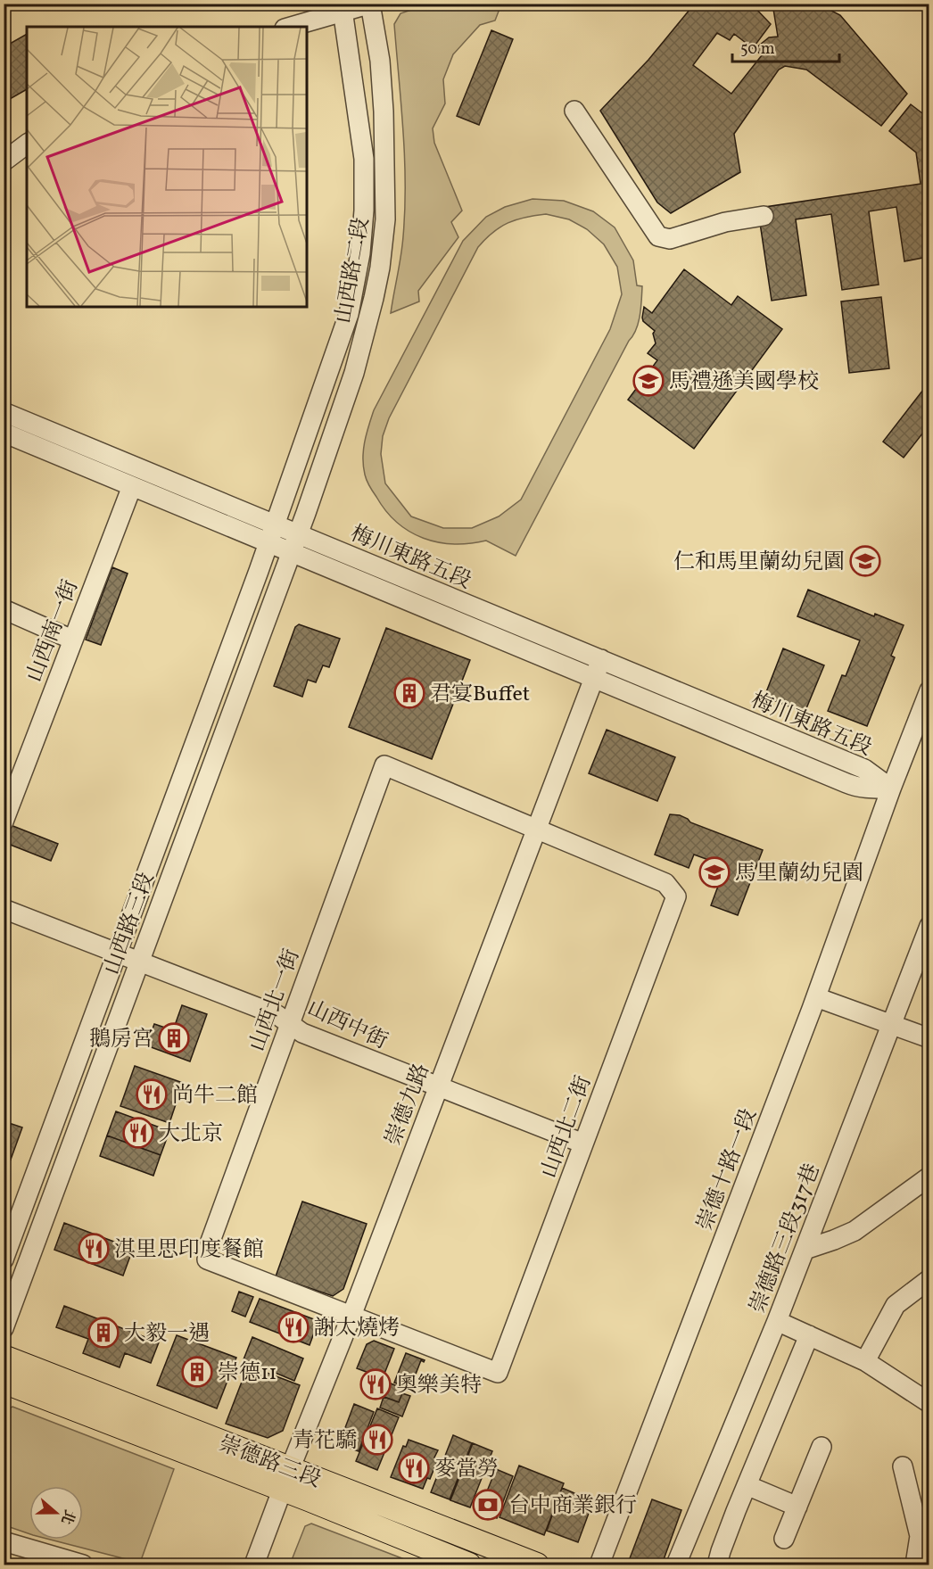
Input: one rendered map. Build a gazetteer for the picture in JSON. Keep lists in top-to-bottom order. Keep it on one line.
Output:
{"streets":{"main road":["崇德路三段"],"street":["山西路二段","梅川東路五段","山西南一街","山西路三段","山西北一街","山西中街","崇德九路","山西北二街","崇德十路一段","崇德路三段317巷"]},"crossings":[["山西路二段","梅川東路五段"],["山西路二段","山西路三段"],["梅川東路五段","山西南一街"],["梅川東路五段","山西路三段"],["梅川東路五段","崇德九路"],["梅川東路五段","崇德十路一段"],["山西路三段","山西中街"],["山西北一街","山西中街"],["山西北一街","崇德九路"],["山西北一街","山西北二街"],["山西中街","崇德九路"],["山西中街","山西北二街"],["崇德九路","山西北二街"],["崇德九路","崇德路三段"]],"places":{"school or university":["馬禮遜美國學校","仁和馬里蘭幼兒園","馬里蘭幼兒園"],"building":["君宴Buffet","鵝房宮","大毅一遇","崇德11"],"restaurant":["尚牛二館","大北京","淇里思印度餐館","謝太燒烤","奧樂美特","青花驕","麥當勞"],"bank":["台中商業銀行"]},"scale_bar":"50 m","north":"right"}
